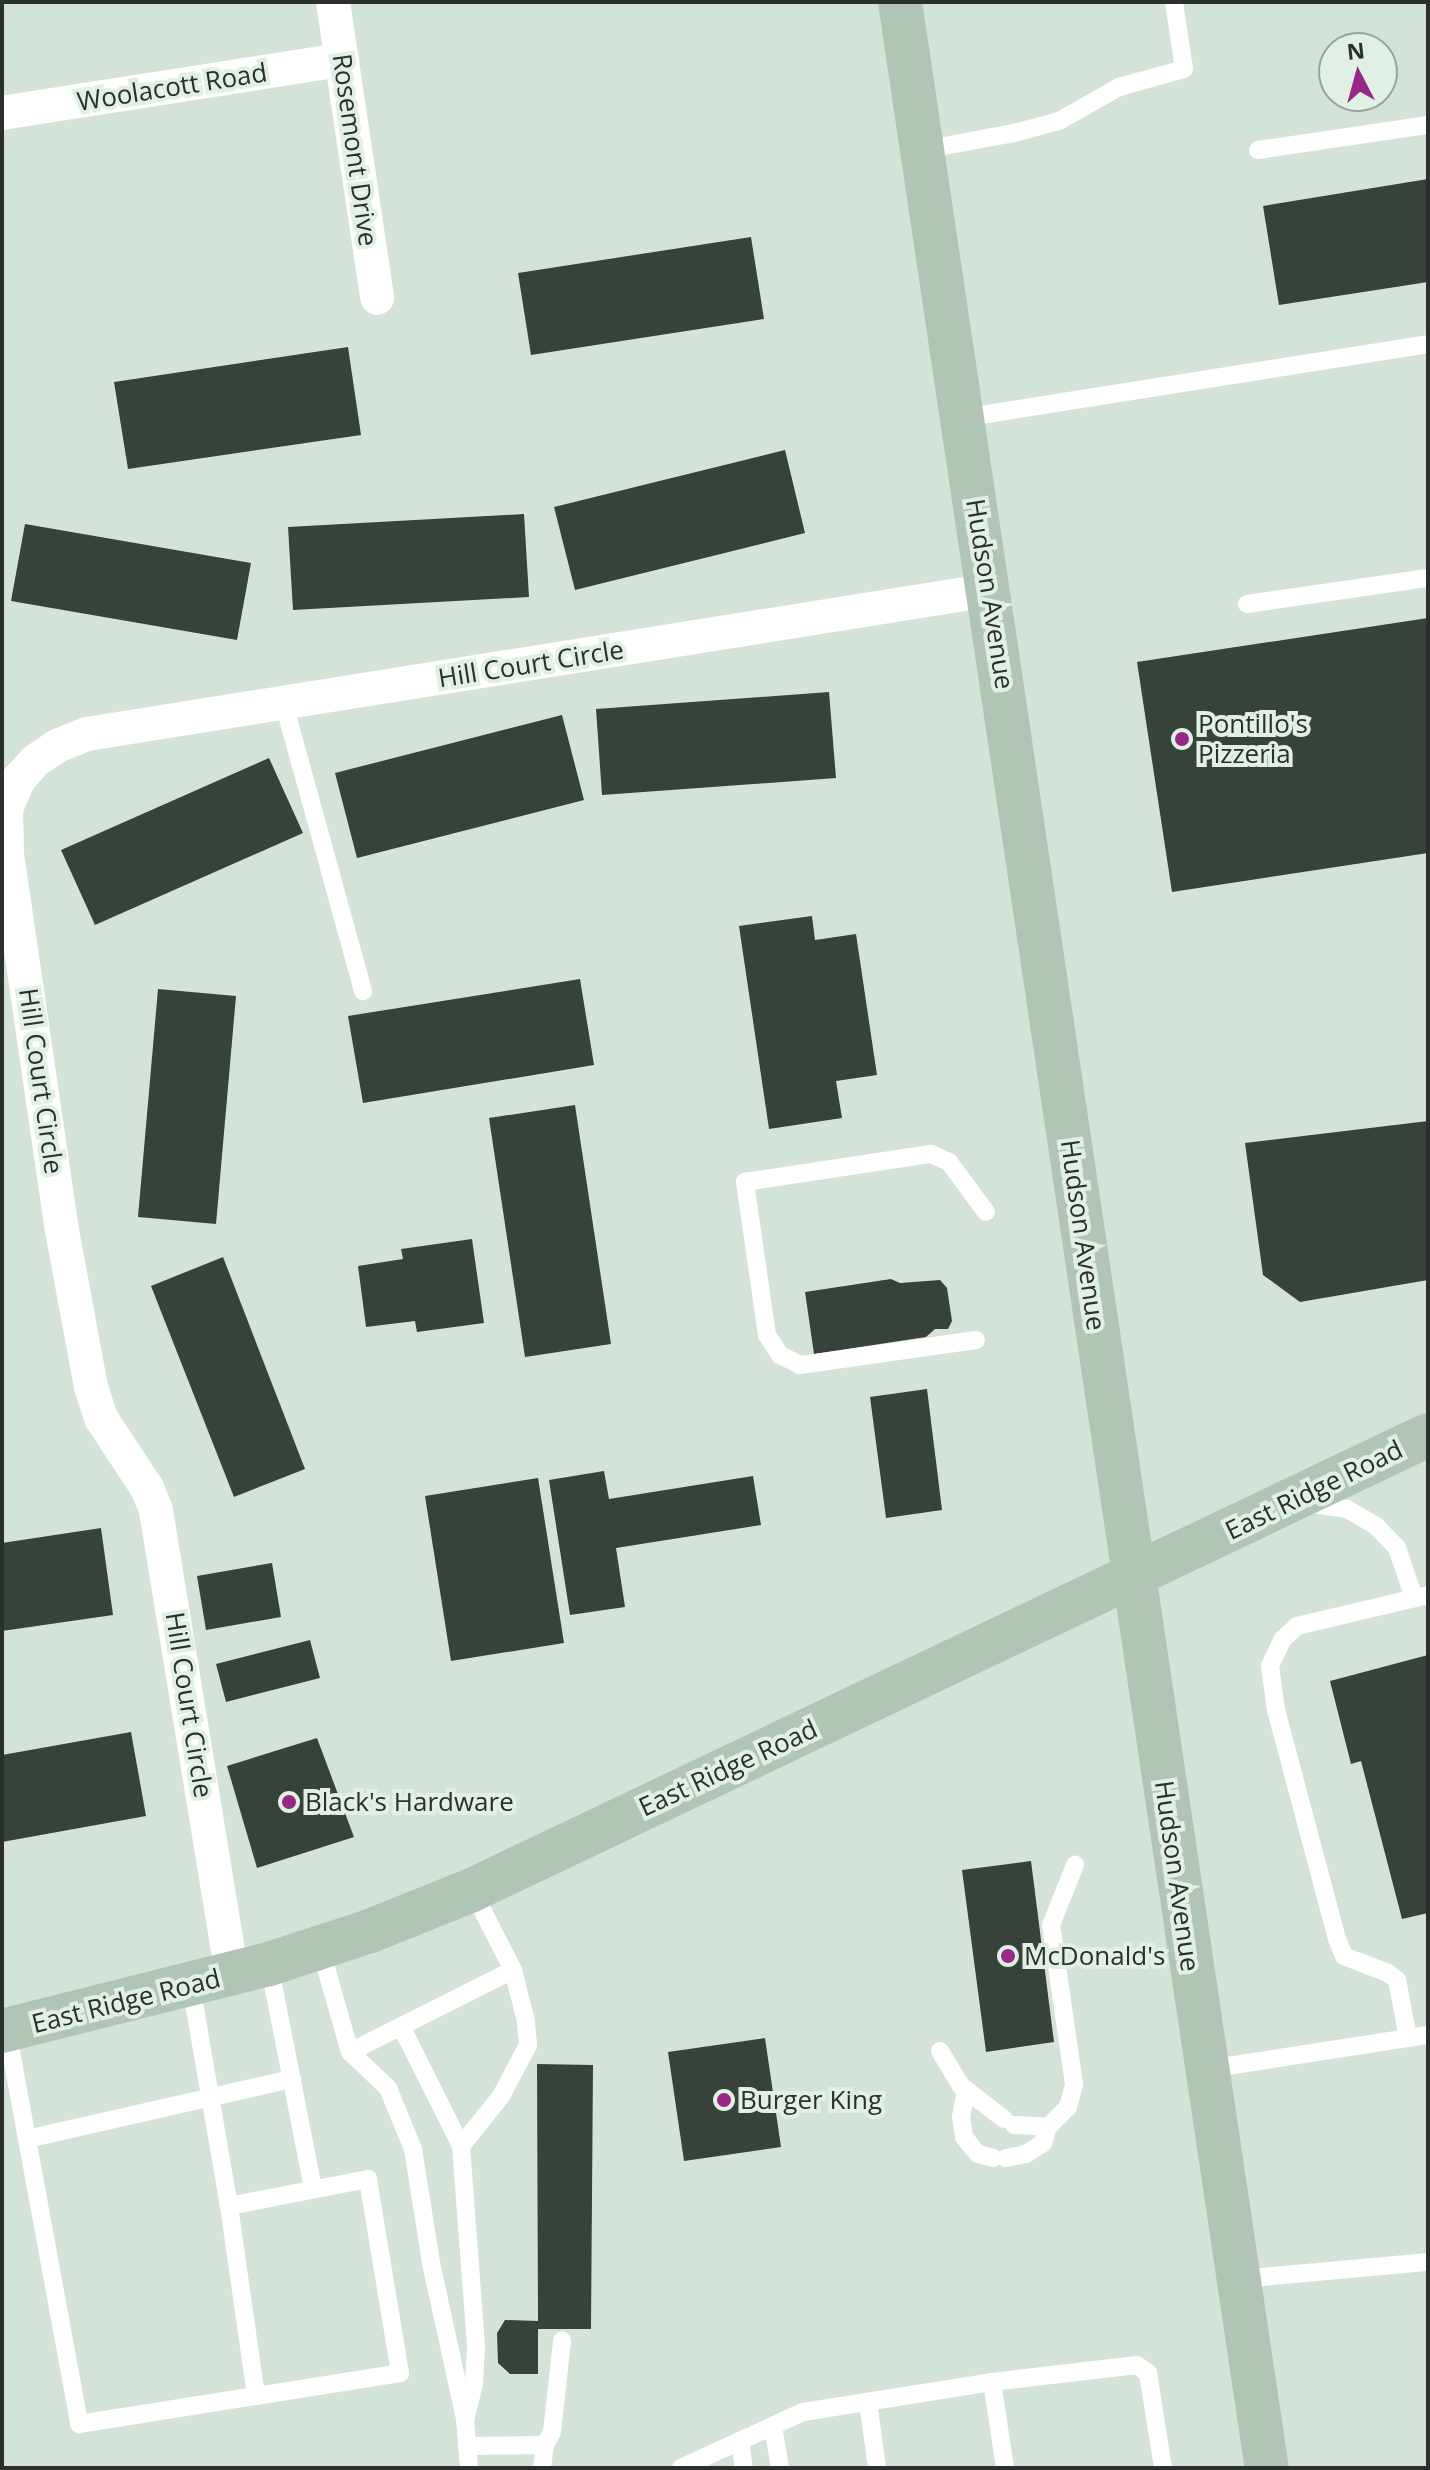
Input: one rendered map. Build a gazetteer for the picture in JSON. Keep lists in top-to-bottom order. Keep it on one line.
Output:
{"streets":{"main road":["Hudson Avenue","East Ridge Road"],"street":["Woolacott Road","Rosemont Drive","Hill Court Circle"]},"crossings":[["Woolacott Road","Rosemont Drive"],["Hudson Avenue","Hill Court Circle"],["Hudson Avenue","East Ridge Road"],["Hill Court Circle","East Ridge Road"]],"places":["Pontillo's Pizzeria","Black's Hardware","McDonald's","Burger King"],"north":"top"}
